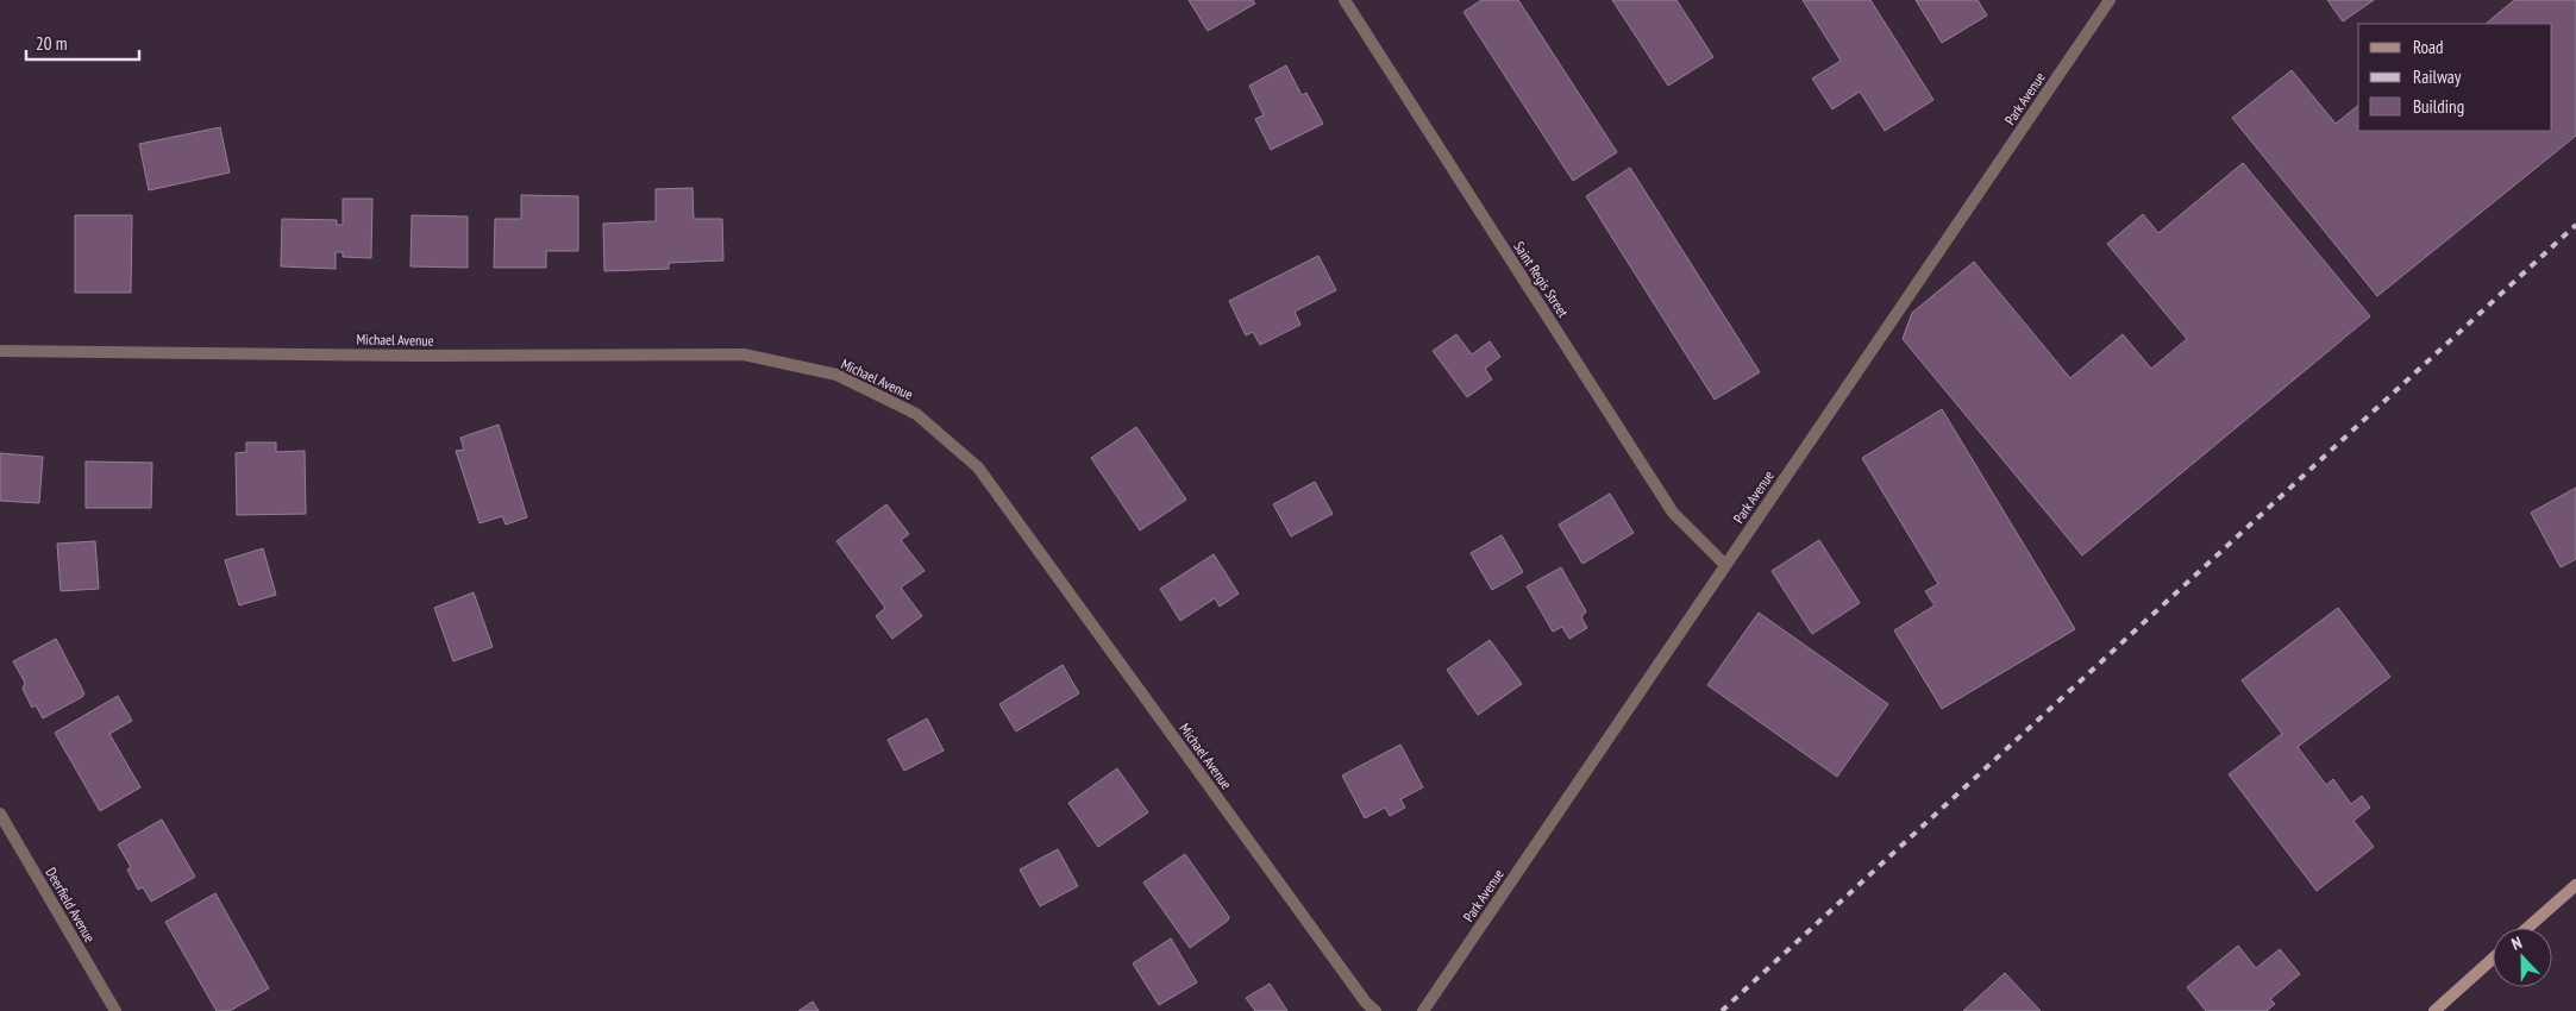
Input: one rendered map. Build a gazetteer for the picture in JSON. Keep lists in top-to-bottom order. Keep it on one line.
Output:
{"streets":{"street":["Park Avenue","Saint Regis Street","Michael Avenue","Deerfield Avenue"]},"crossings":[["Park Avenue","Saint Regis Street"]],"legend":["Road","Railway","Building"],"scale_bar":"20 m","north":"top"}
